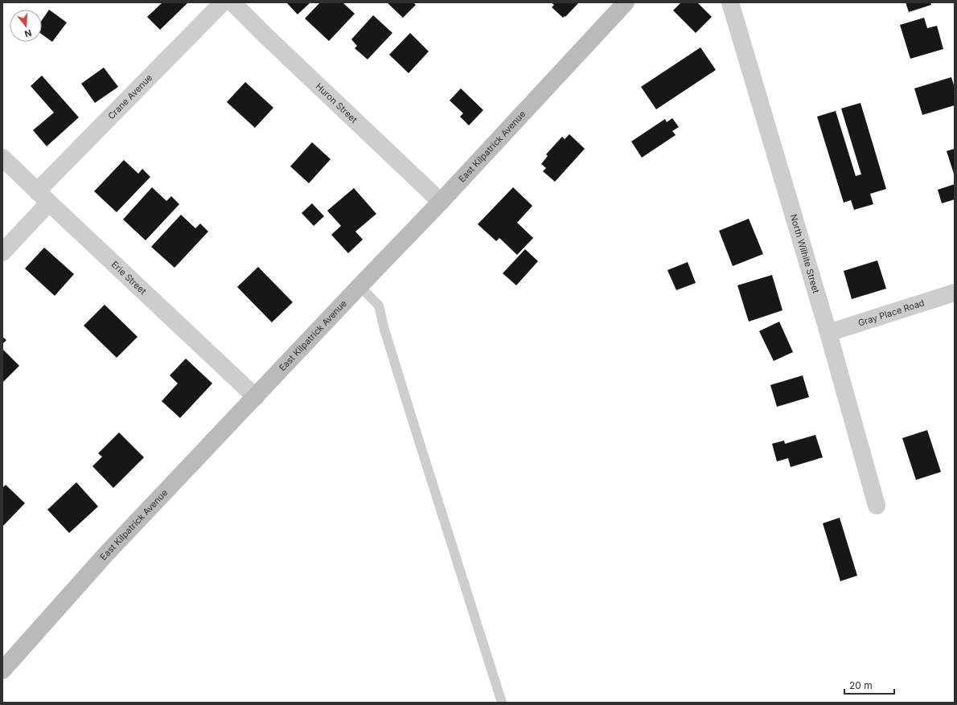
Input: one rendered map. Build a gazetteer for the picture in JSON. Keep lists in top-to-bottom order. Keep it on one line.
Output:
{"streets":{"street":["Crane Avenue","Huron Street","East Kilpatrick Avenue","North Wilhite Street","Erie Street","Gray Place Road"]},"crossings":[["Crane Avenue","Erie Street"],["Huron Street","East Kilpatrick Avenue"],["East Kilpatrick Avenue","Erie Street"],["North Wilhite Street","Gray Place Road"]],"scale_bar":"20 m","north":"bottom"}
